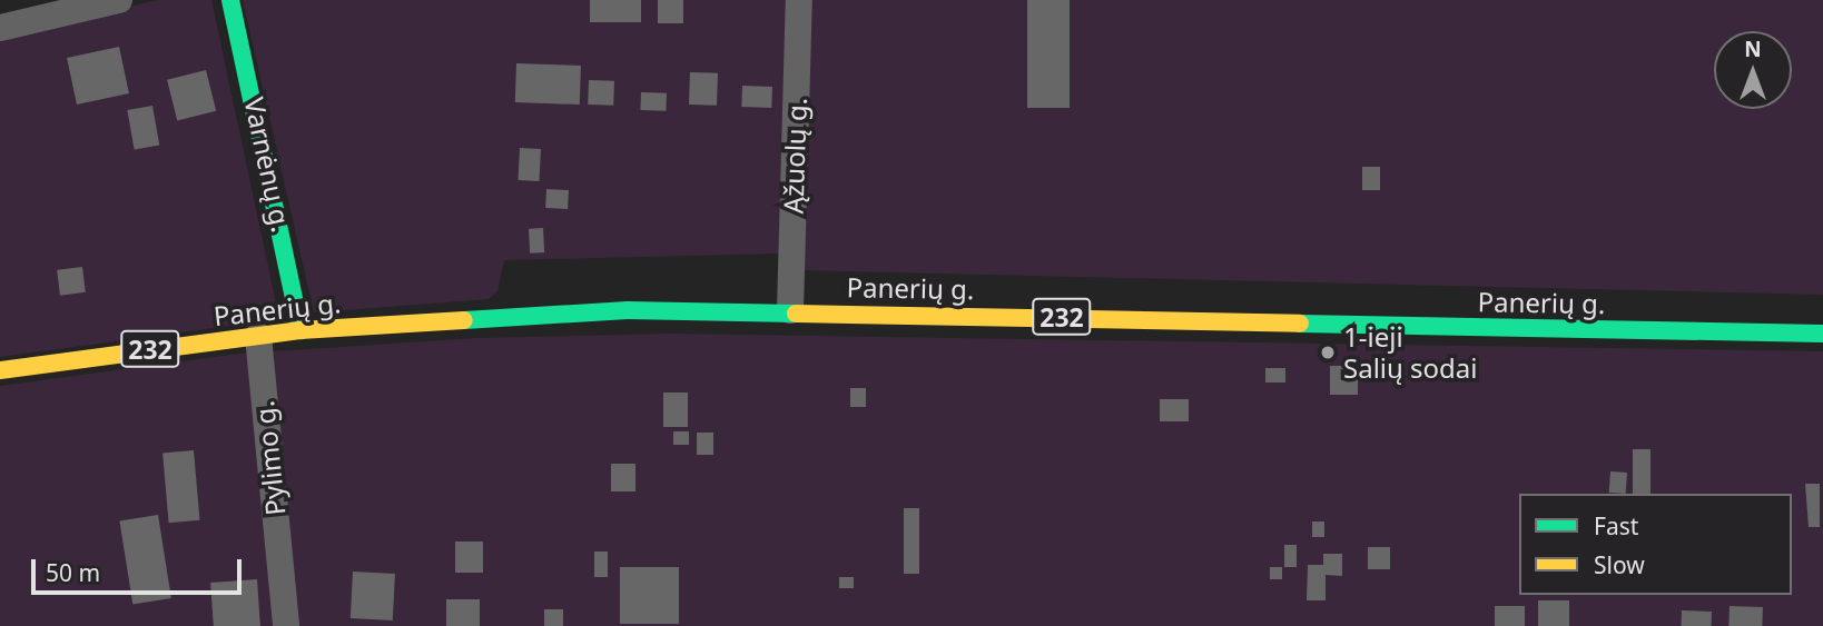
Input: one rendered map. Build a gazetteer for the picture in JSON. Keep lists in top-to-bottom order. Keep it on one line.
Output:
{"streets":{"main road":["Varnėnų g.","Panerių g.","232"],"street":["Ąžuolų g.","Pylimo g."]},"crossings":[["Ąžuolų g.","Panerių g."],["Varnėnų g.","Panerių g."],["Panerių g.","Pylimo g."]],"places":["1-ieji Salių sodai"],"legend":["Fast","Slow"],"scale_bar":"50 m","north":"top"}
